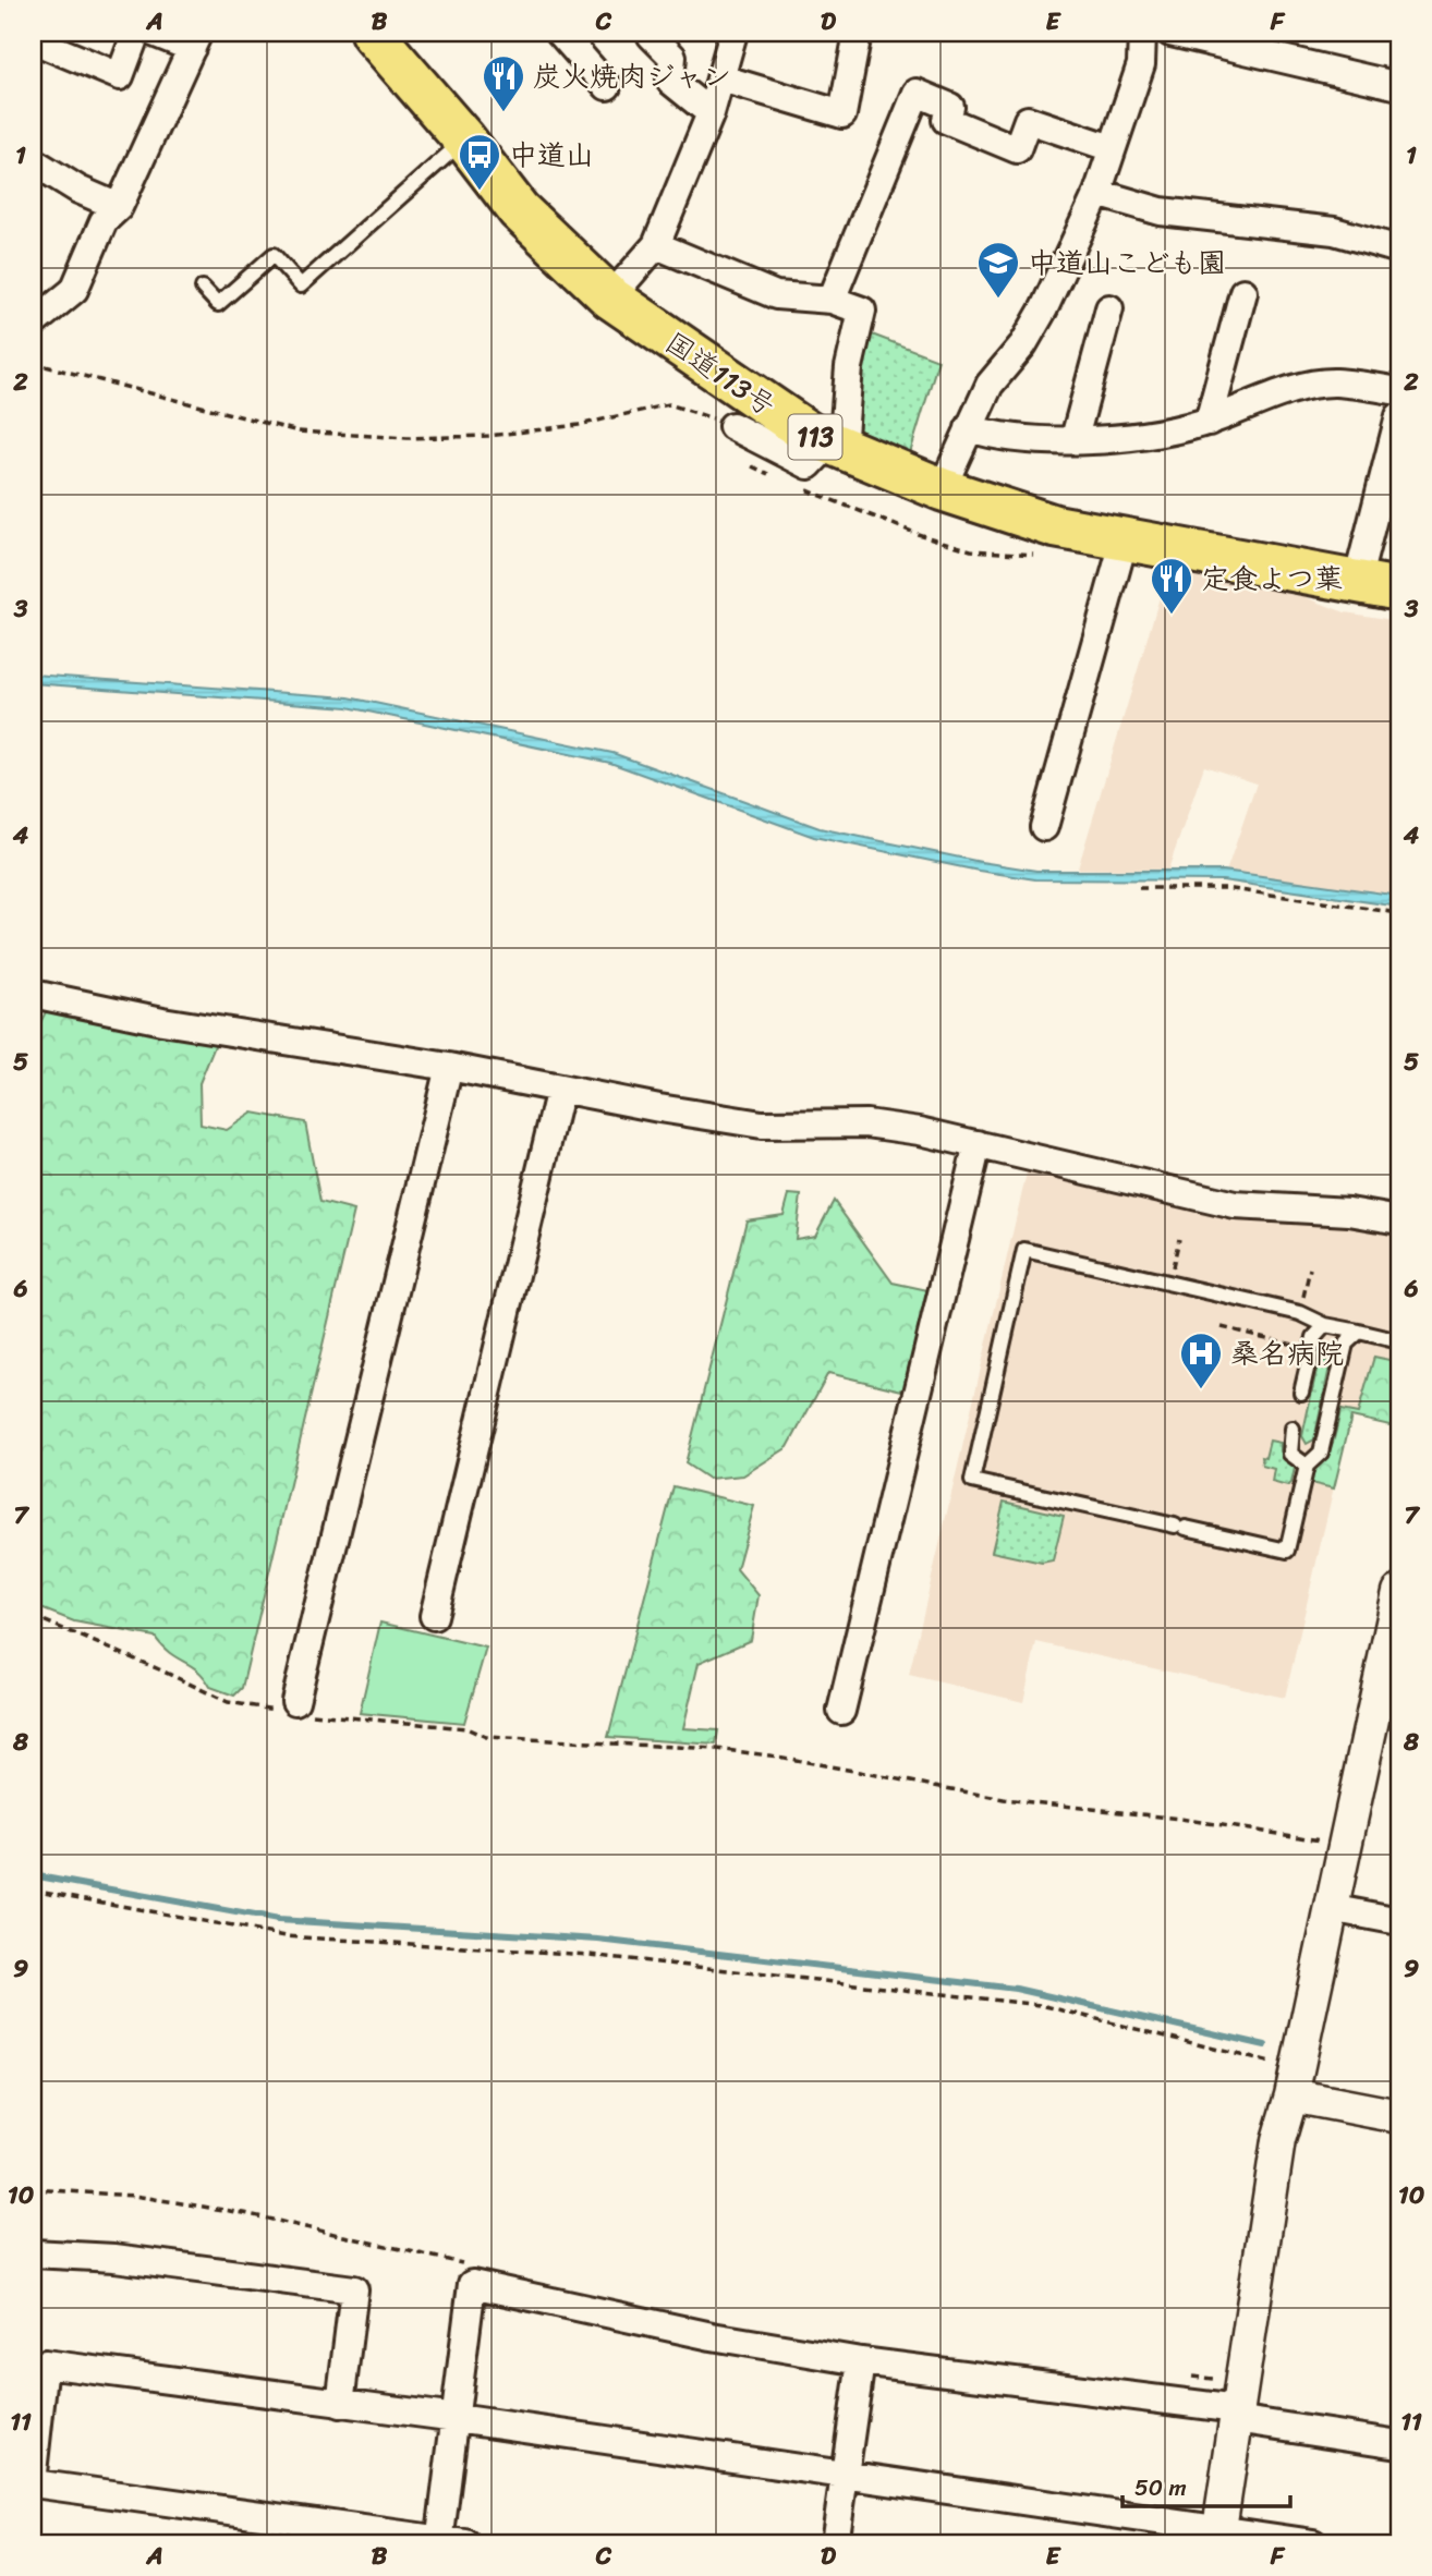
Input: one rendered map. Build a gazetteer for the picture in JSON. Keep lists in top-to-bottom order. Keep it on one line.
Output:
{"streets":{"highway":["国道113号","113"]},"places":{"restaurant":["炭火焼肉ジャン","定食よつ葉"],"bus stop":["中道山"],"school or university":["中道山こども園"],"hospital":["桑名病院"]},"scale_bar":"50 m","grid":{"columns":["A","B","C","D","E","F"],"rows":["1","2","3","4","5","6","7","8","9","10","11"]}}
